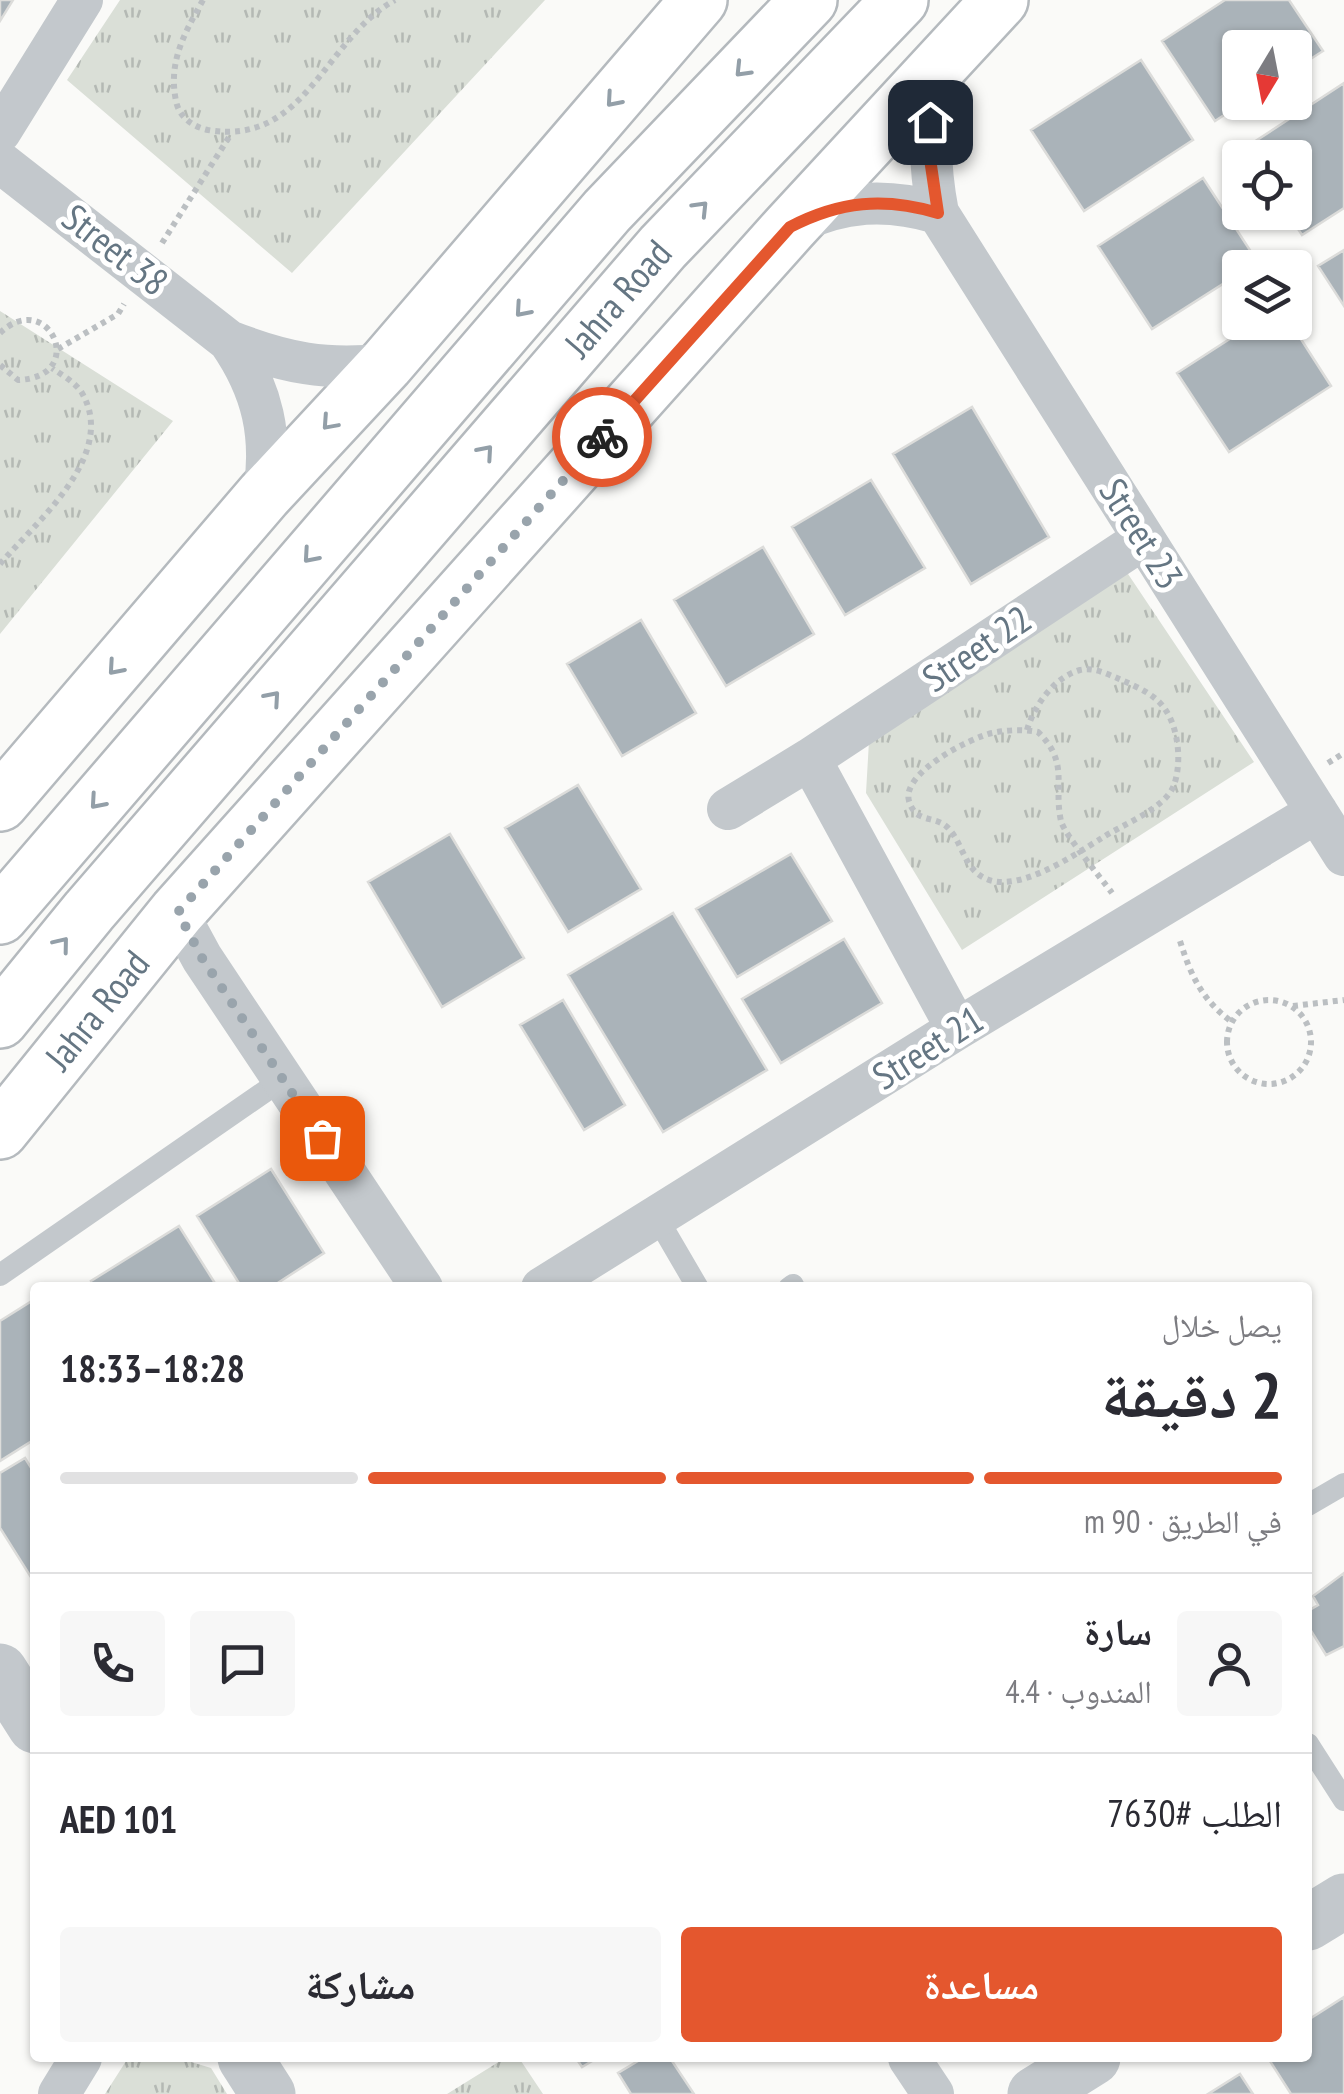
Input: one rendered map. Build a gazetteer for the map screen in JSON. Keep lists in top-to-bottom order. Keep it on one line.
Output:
{"streets":{"main road":["Jahra Road"],"street":["Street 38","Street 23","Street 22","Street 21"]},"crossings":[["Jahra Road","Street 23"],["Street 23","Street 22"],["Street 23","Street 21"]],"north":"bottom","page":{"heading":["2 دقيقة","يصل خلال","18:28–18:33"],"panel":["سارة","المندوب · 4.4","الطلب #7630","AED 101"],"bar":"في الطريق · 90 m","buttons":["مساعدة","مشاركة"]}}
